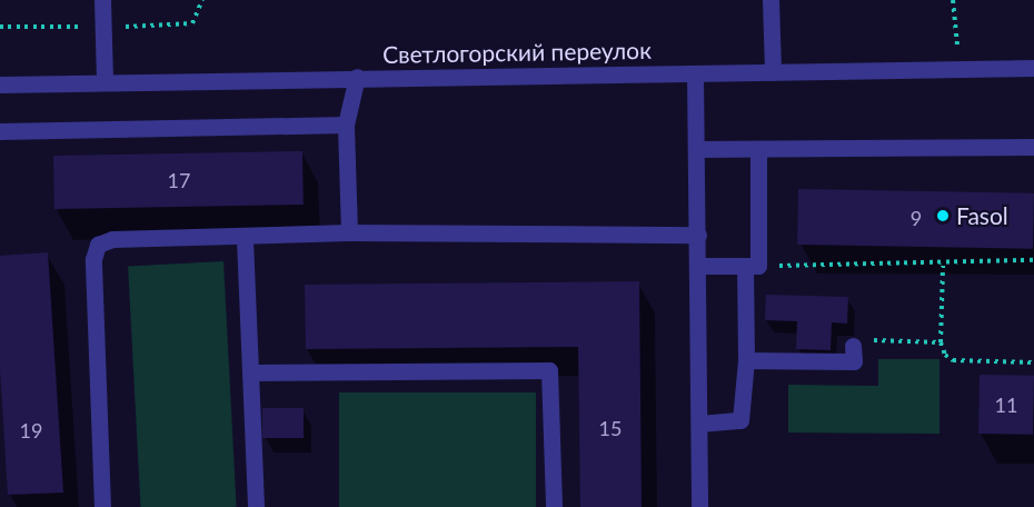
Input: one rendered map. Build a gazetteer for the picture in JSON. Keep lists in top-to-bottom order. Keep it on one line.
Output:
{"streets":{"street":["Светлогорский переулок"]},"places":["Fasol"],"house_numbers":["17","9","11","15","19"]}
